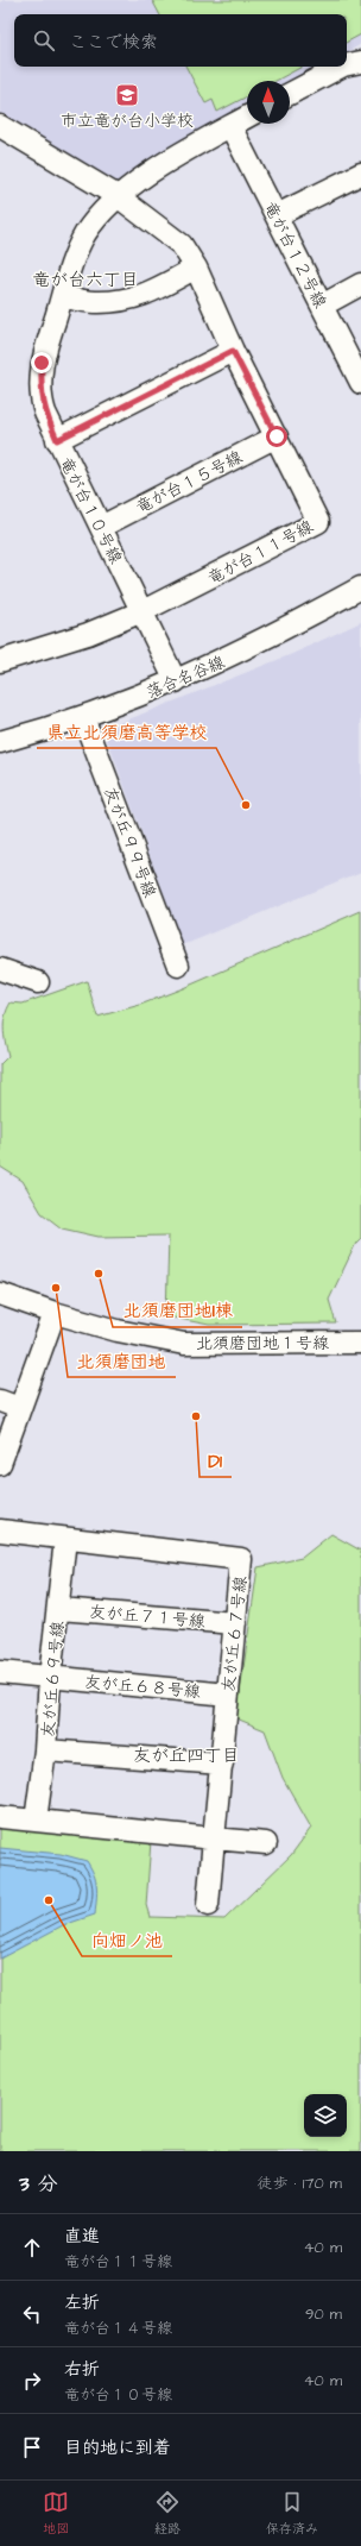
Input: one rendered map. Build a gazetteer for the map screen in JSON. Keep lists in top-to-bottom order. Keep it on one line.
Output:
{"streets":{"street":["竜が台１２号線","竜が台１５号線","竜が台１０号線","竜が台１１号線","落合名谷線","友が丘９９号線","北須磨団地１号線","友が丘７１号線","友が丘６７号線","友が丘６９号線","友が丘６８号線"]},"crossings":[["竜が台１２号線","竜が台１０号線"],["竜が台１５号線","竜が台１０号線"],["竜が台１５号線","竜が台１１号線"],["竜が台１０号線","竜が台１１号線"],["竜が台１０号線","落合名谷線"],["落合名谷線","友が丘９９号線"],["友が丘７１号線","友が丘６７号線"],["友が丘７１号線","友が丘６９号線"],["友が丘６７号線","友が丘６９号線"],["友が丘６７号線","友が丘６８号線"],["友が丘６９号線","友が丘６８号線"]],"districts":["竜が台六丁目","友が丘四丁目"],"places":{"school or university":["市立竜が台小学校"],"other":["県立北須磨高等学校","北須磨団地I棟","北須磨団地","D1","向畑ノ池"]},"north":"top","page":{"search":"ここで検索","heading":["3 分","徒歩 · 170 m"],"list":[["直進","竜が台１１号線","40 m"],["左折","竜が台１４号線","90 m"],["右折","竜が台１０号線","40 m"],"目的地に到着"],"nav":["地図","経路","保存済み"]}}
